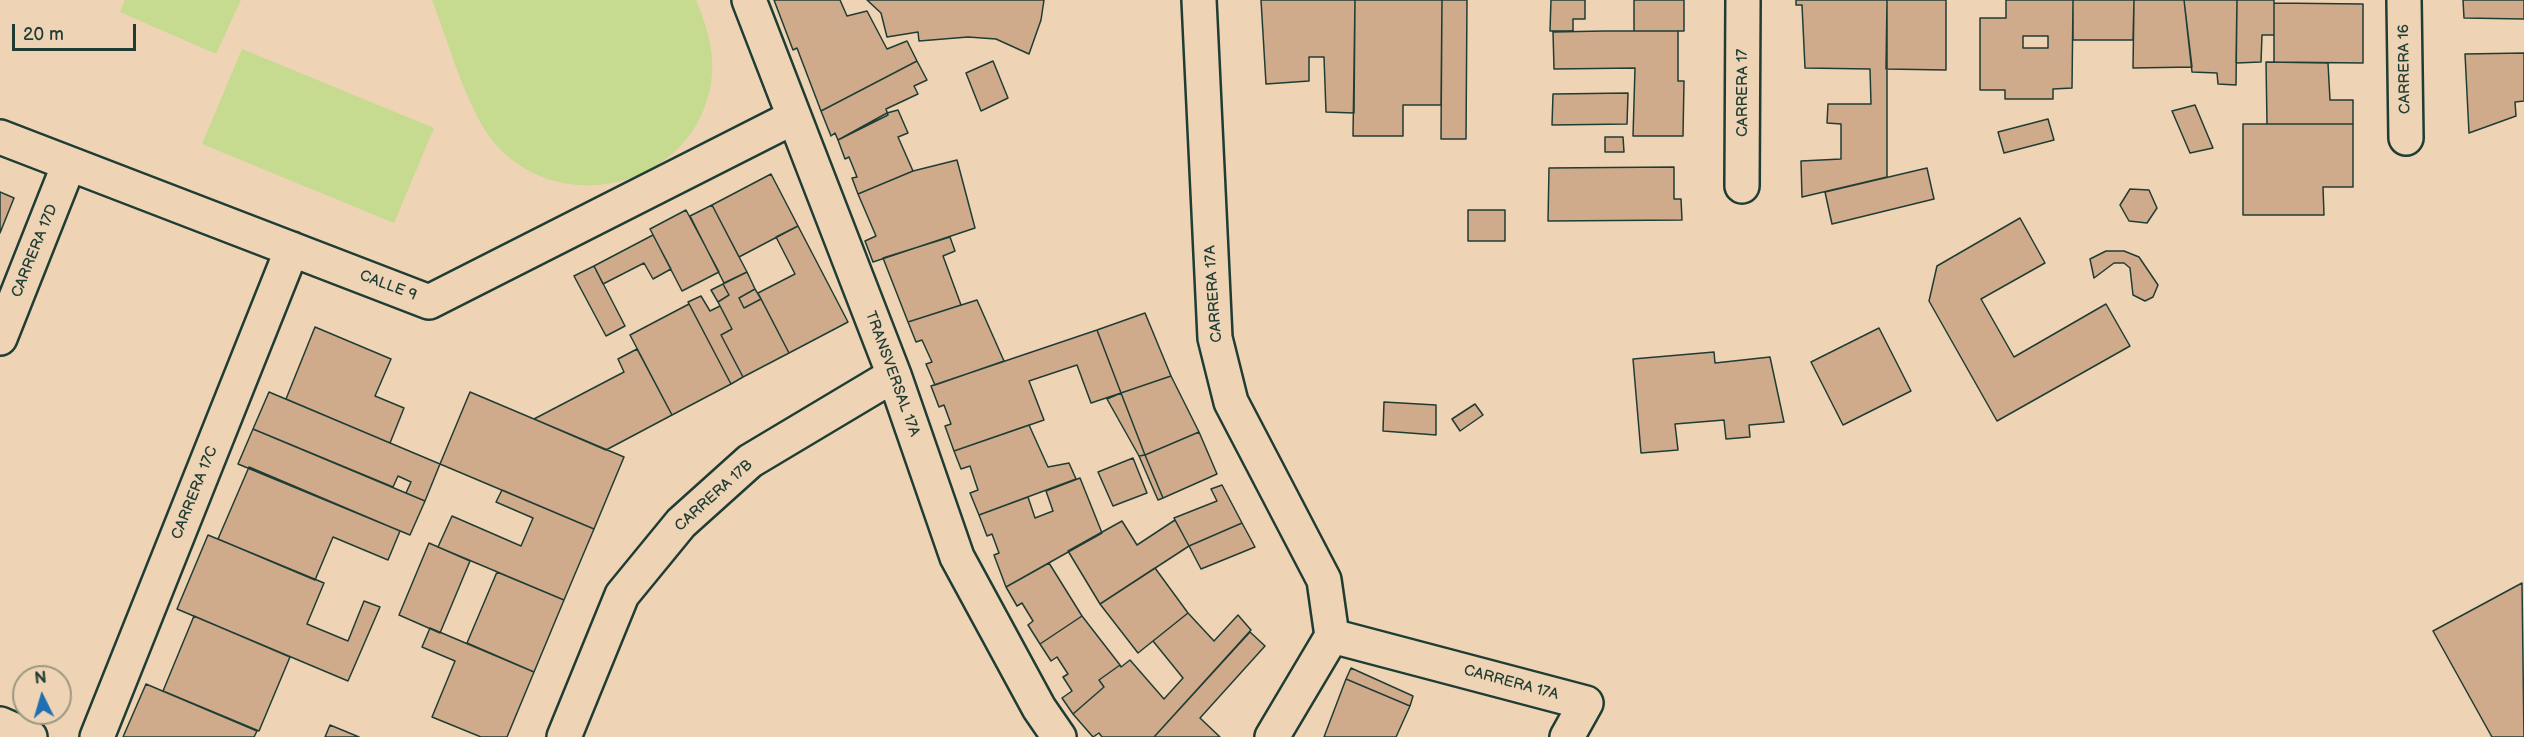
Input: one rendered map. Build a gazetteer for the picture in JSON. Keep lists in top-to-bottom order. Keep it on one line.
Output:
{"streets":{"street":["CARRERA 16","CARRERA 17","CARRERA 17D","CALLE 9","CARRERA 17A","TRANSVERSAL 17A","CARRERA 17C","CARRERA 17B"]},"crossings":[["CARRERA 17D","CALLE 9"],["CALLE 9","TRANSVERSAL 17A"],["CALLE 9","CARRERA 17C"],["TRANSVERSAL 17A","CARRERA 17B"]],"scale_bar":"20 m","north":"top"}
